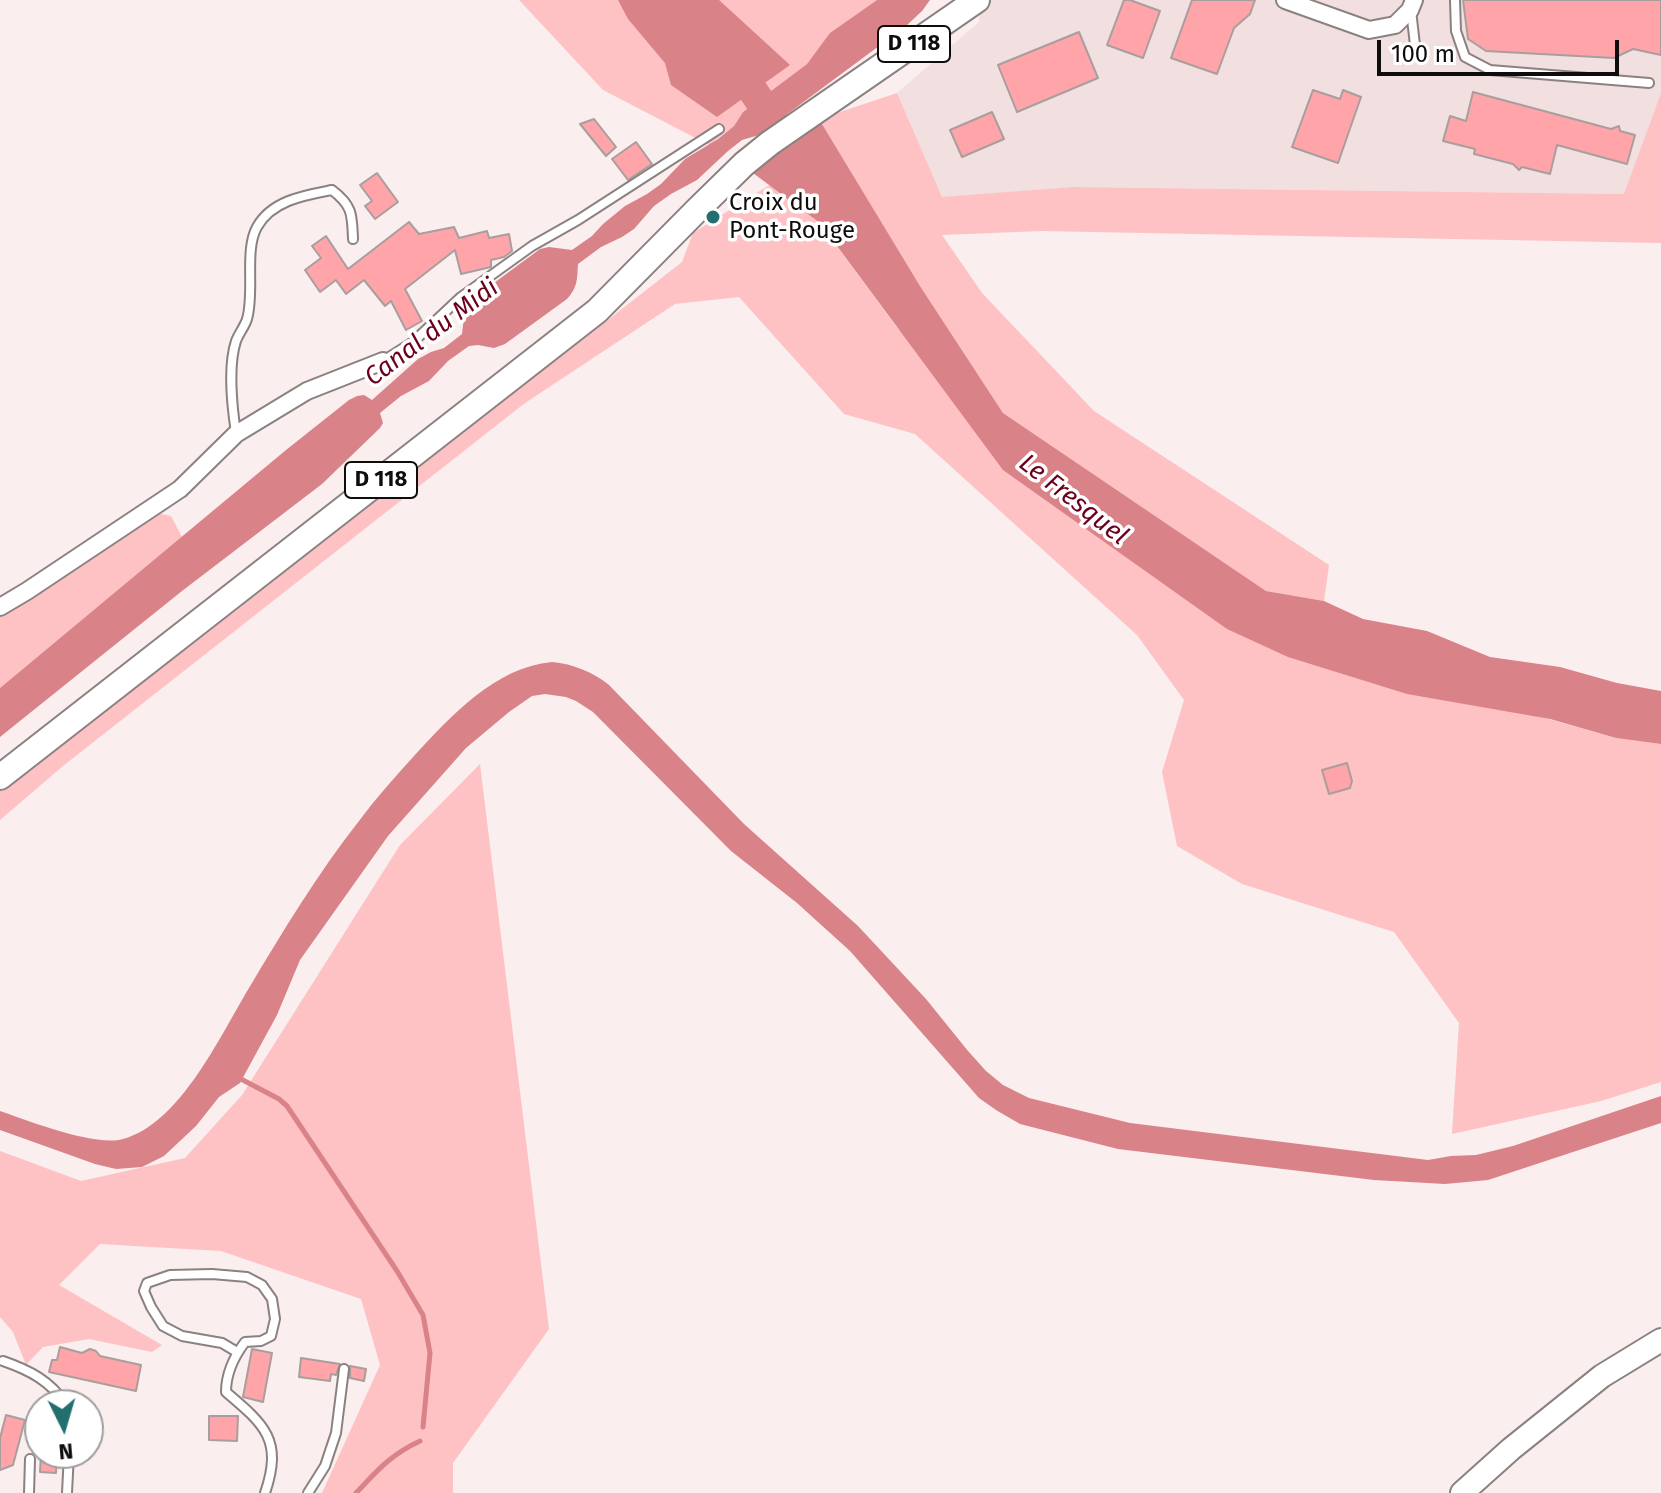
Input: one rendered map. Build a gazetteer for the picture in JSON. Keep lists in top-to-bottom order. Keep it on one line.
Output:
{"streets":{"main road":["D 118"]},"water":["Canal du Midi","Le Fresquel"],"places":["Croix du Pont-Rouge"],"scale_bar":"100 m","north":"bottom"}
